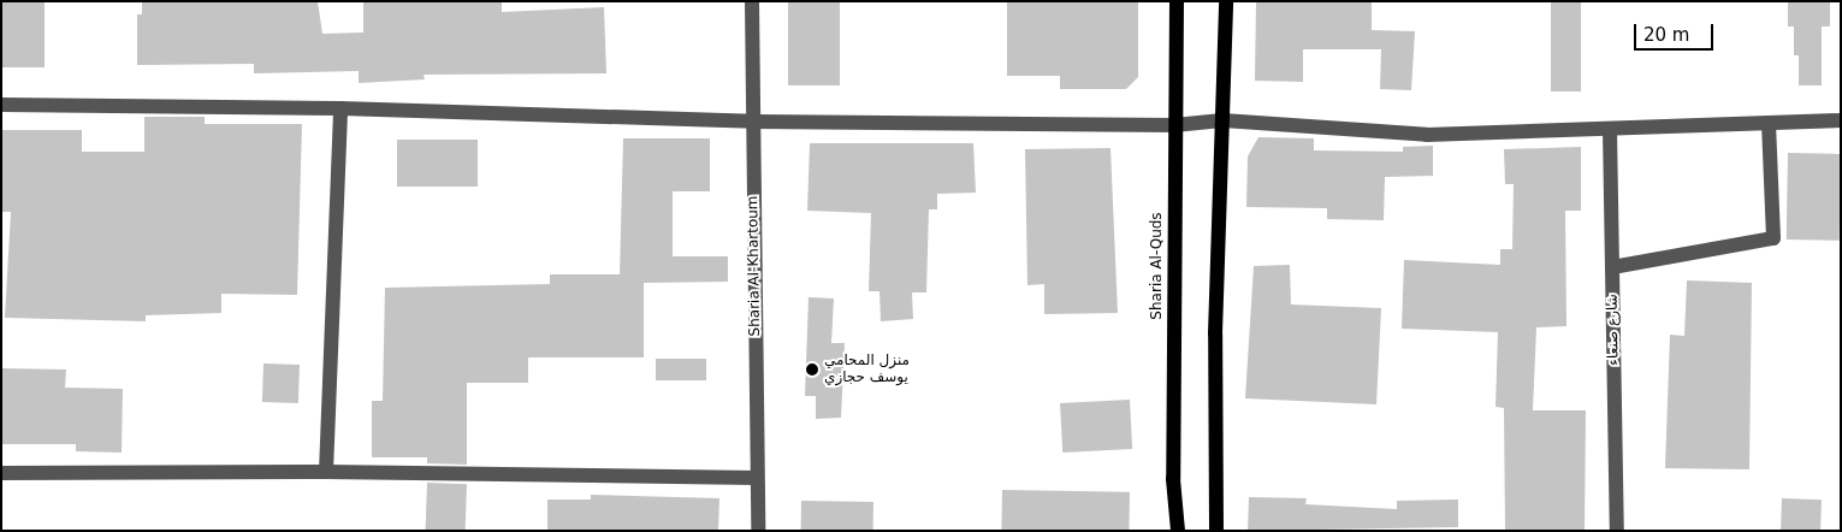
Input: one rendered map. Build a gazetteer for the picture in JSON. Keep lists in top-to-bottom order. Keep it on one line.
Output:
{"streets":{"main road":["Sharia Al-Quds"],"street":["Sharia Al-Khartoum","شارع صنعاء"]},"places":["منزل المحامي يوسف حجازي"],"scale_bar":"20 m"}
